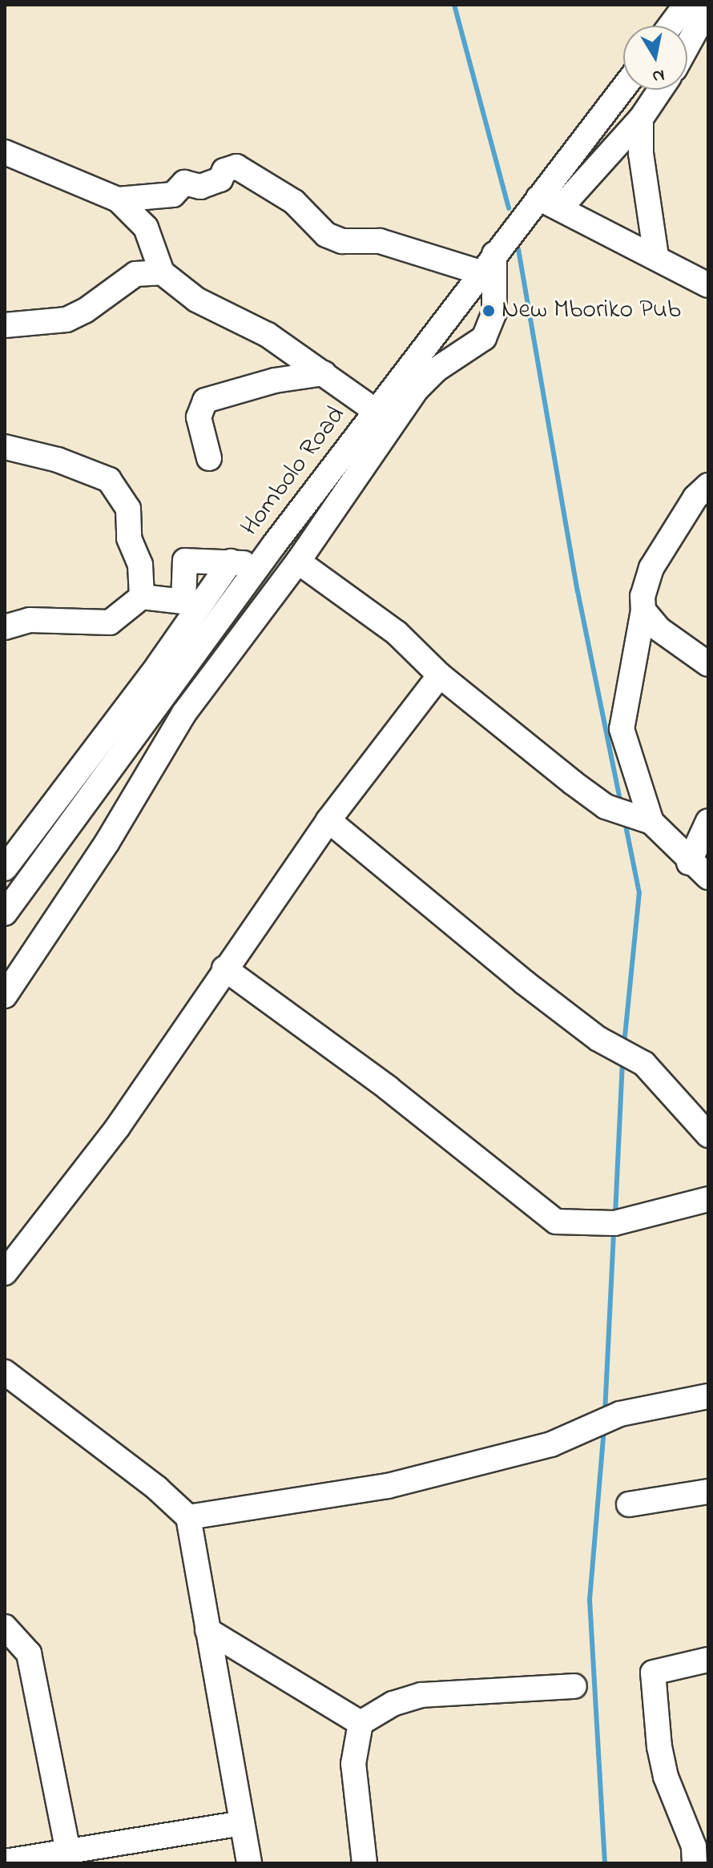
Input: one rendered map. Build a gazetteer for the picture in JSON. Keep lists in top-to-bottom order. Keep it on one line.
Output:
{"streets":{"street":["Hombolo Road"]},"places":["New Mboriko Pub"],"north":"bottom"}
